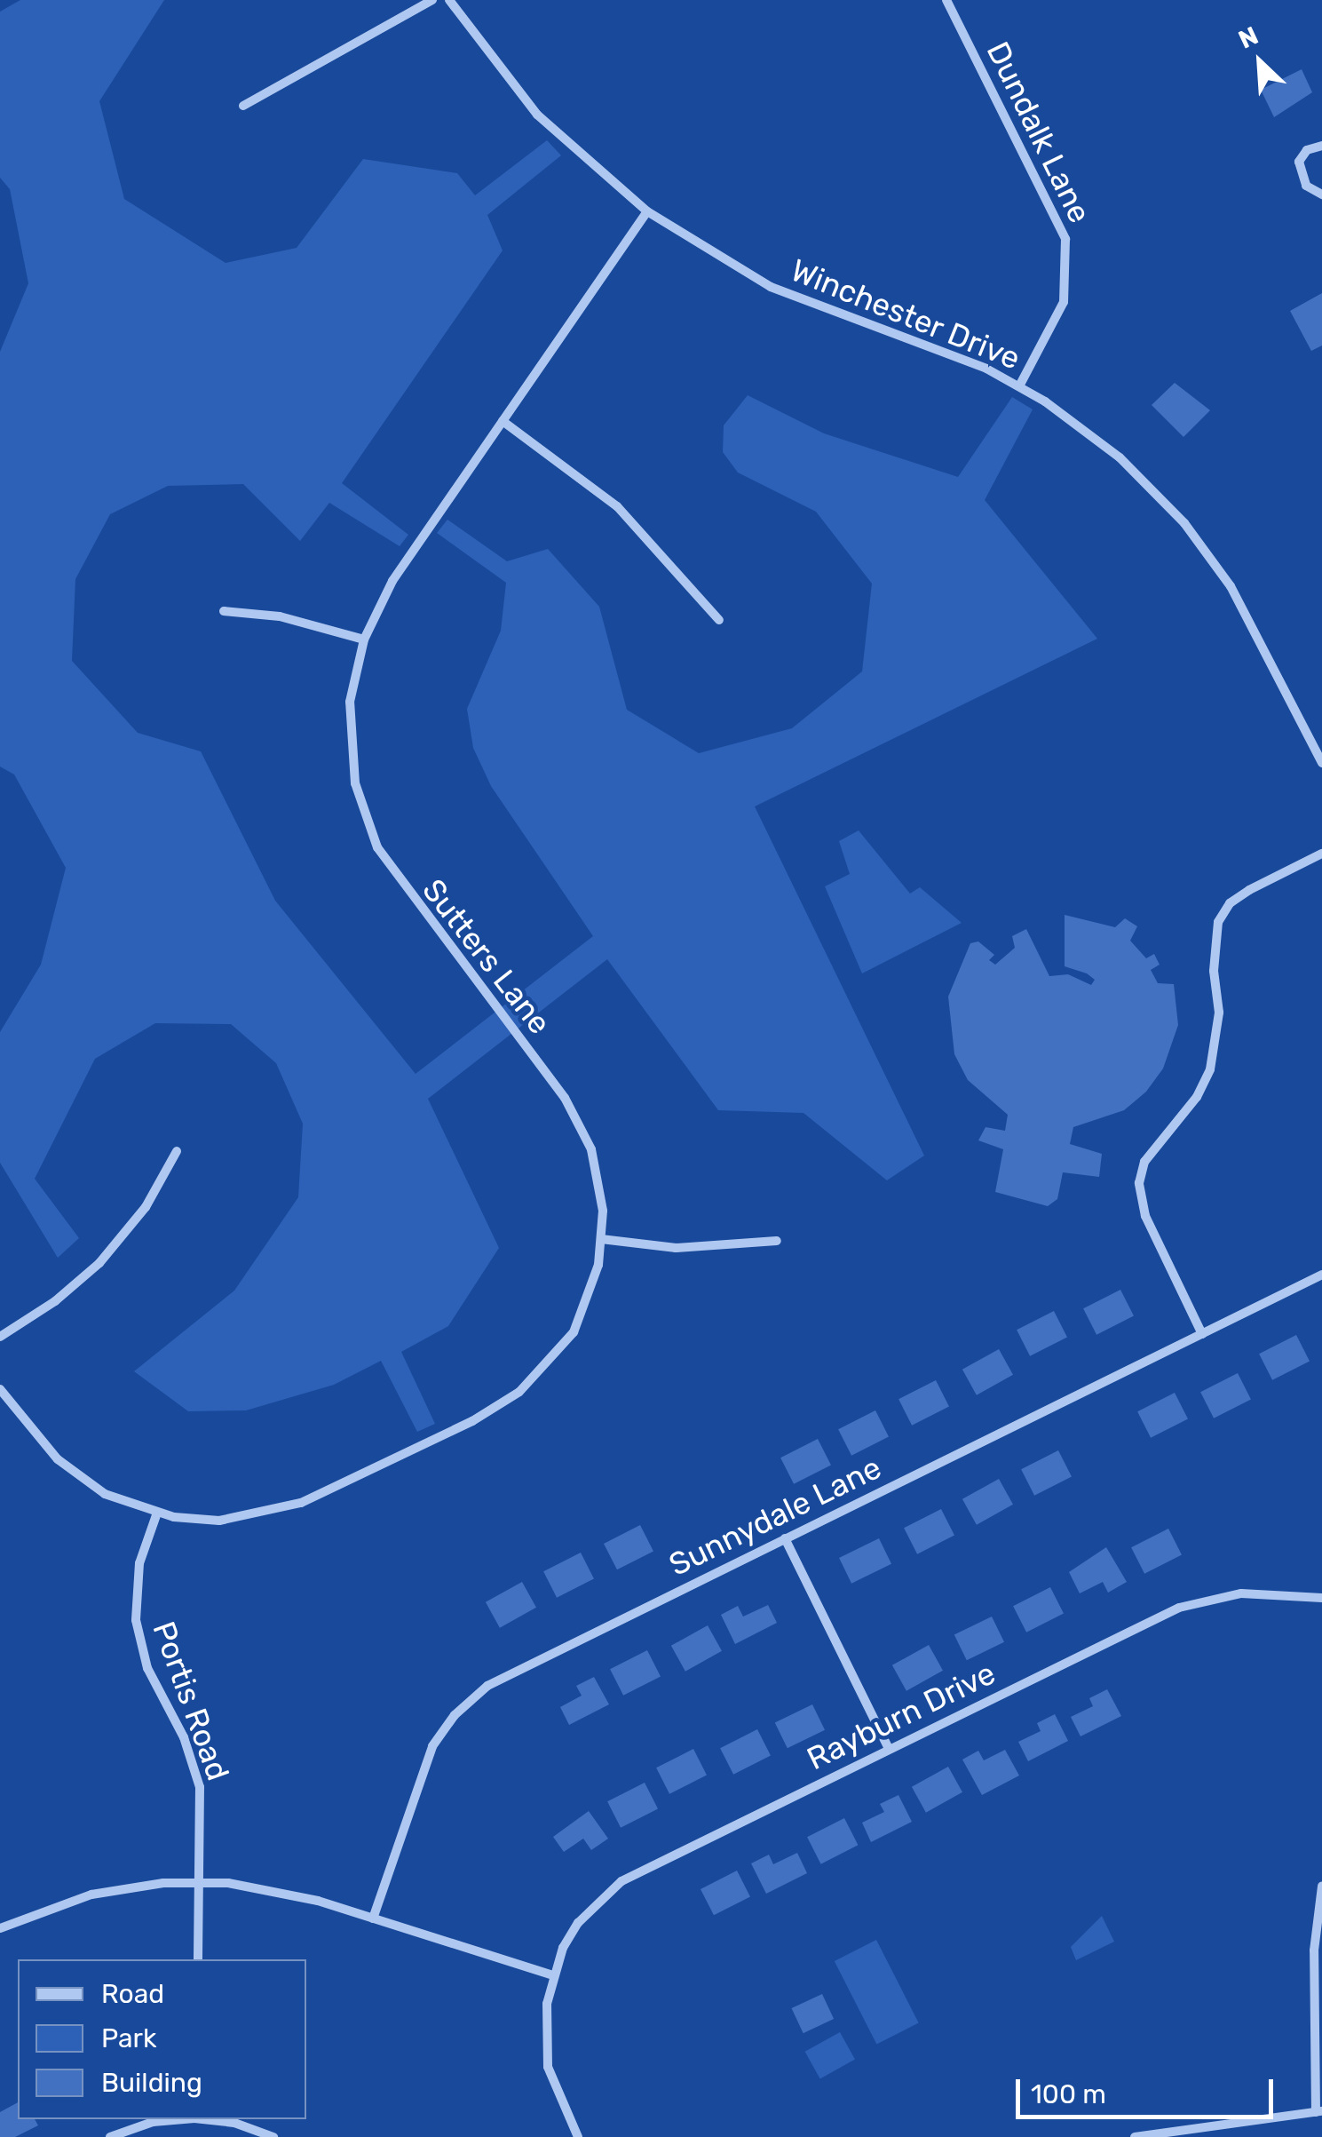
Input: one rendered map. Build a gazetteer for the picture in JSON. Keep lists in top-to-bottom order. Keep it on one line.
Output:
{"streets":{"street":["Dundalk Lane","Winchester Drive","Sutters Lane","Sunnydale Lane","Portis Road","Rayburn Drive"]},"crossings":[["Dundalk Lane","Winchester Drive"],["Winchester Drive","Sutters Lane"],["Sutters Lane","Portis Road"]],"legend":["Road","Park","Building"],"scale_bar":"100 m","north":"top left"}
